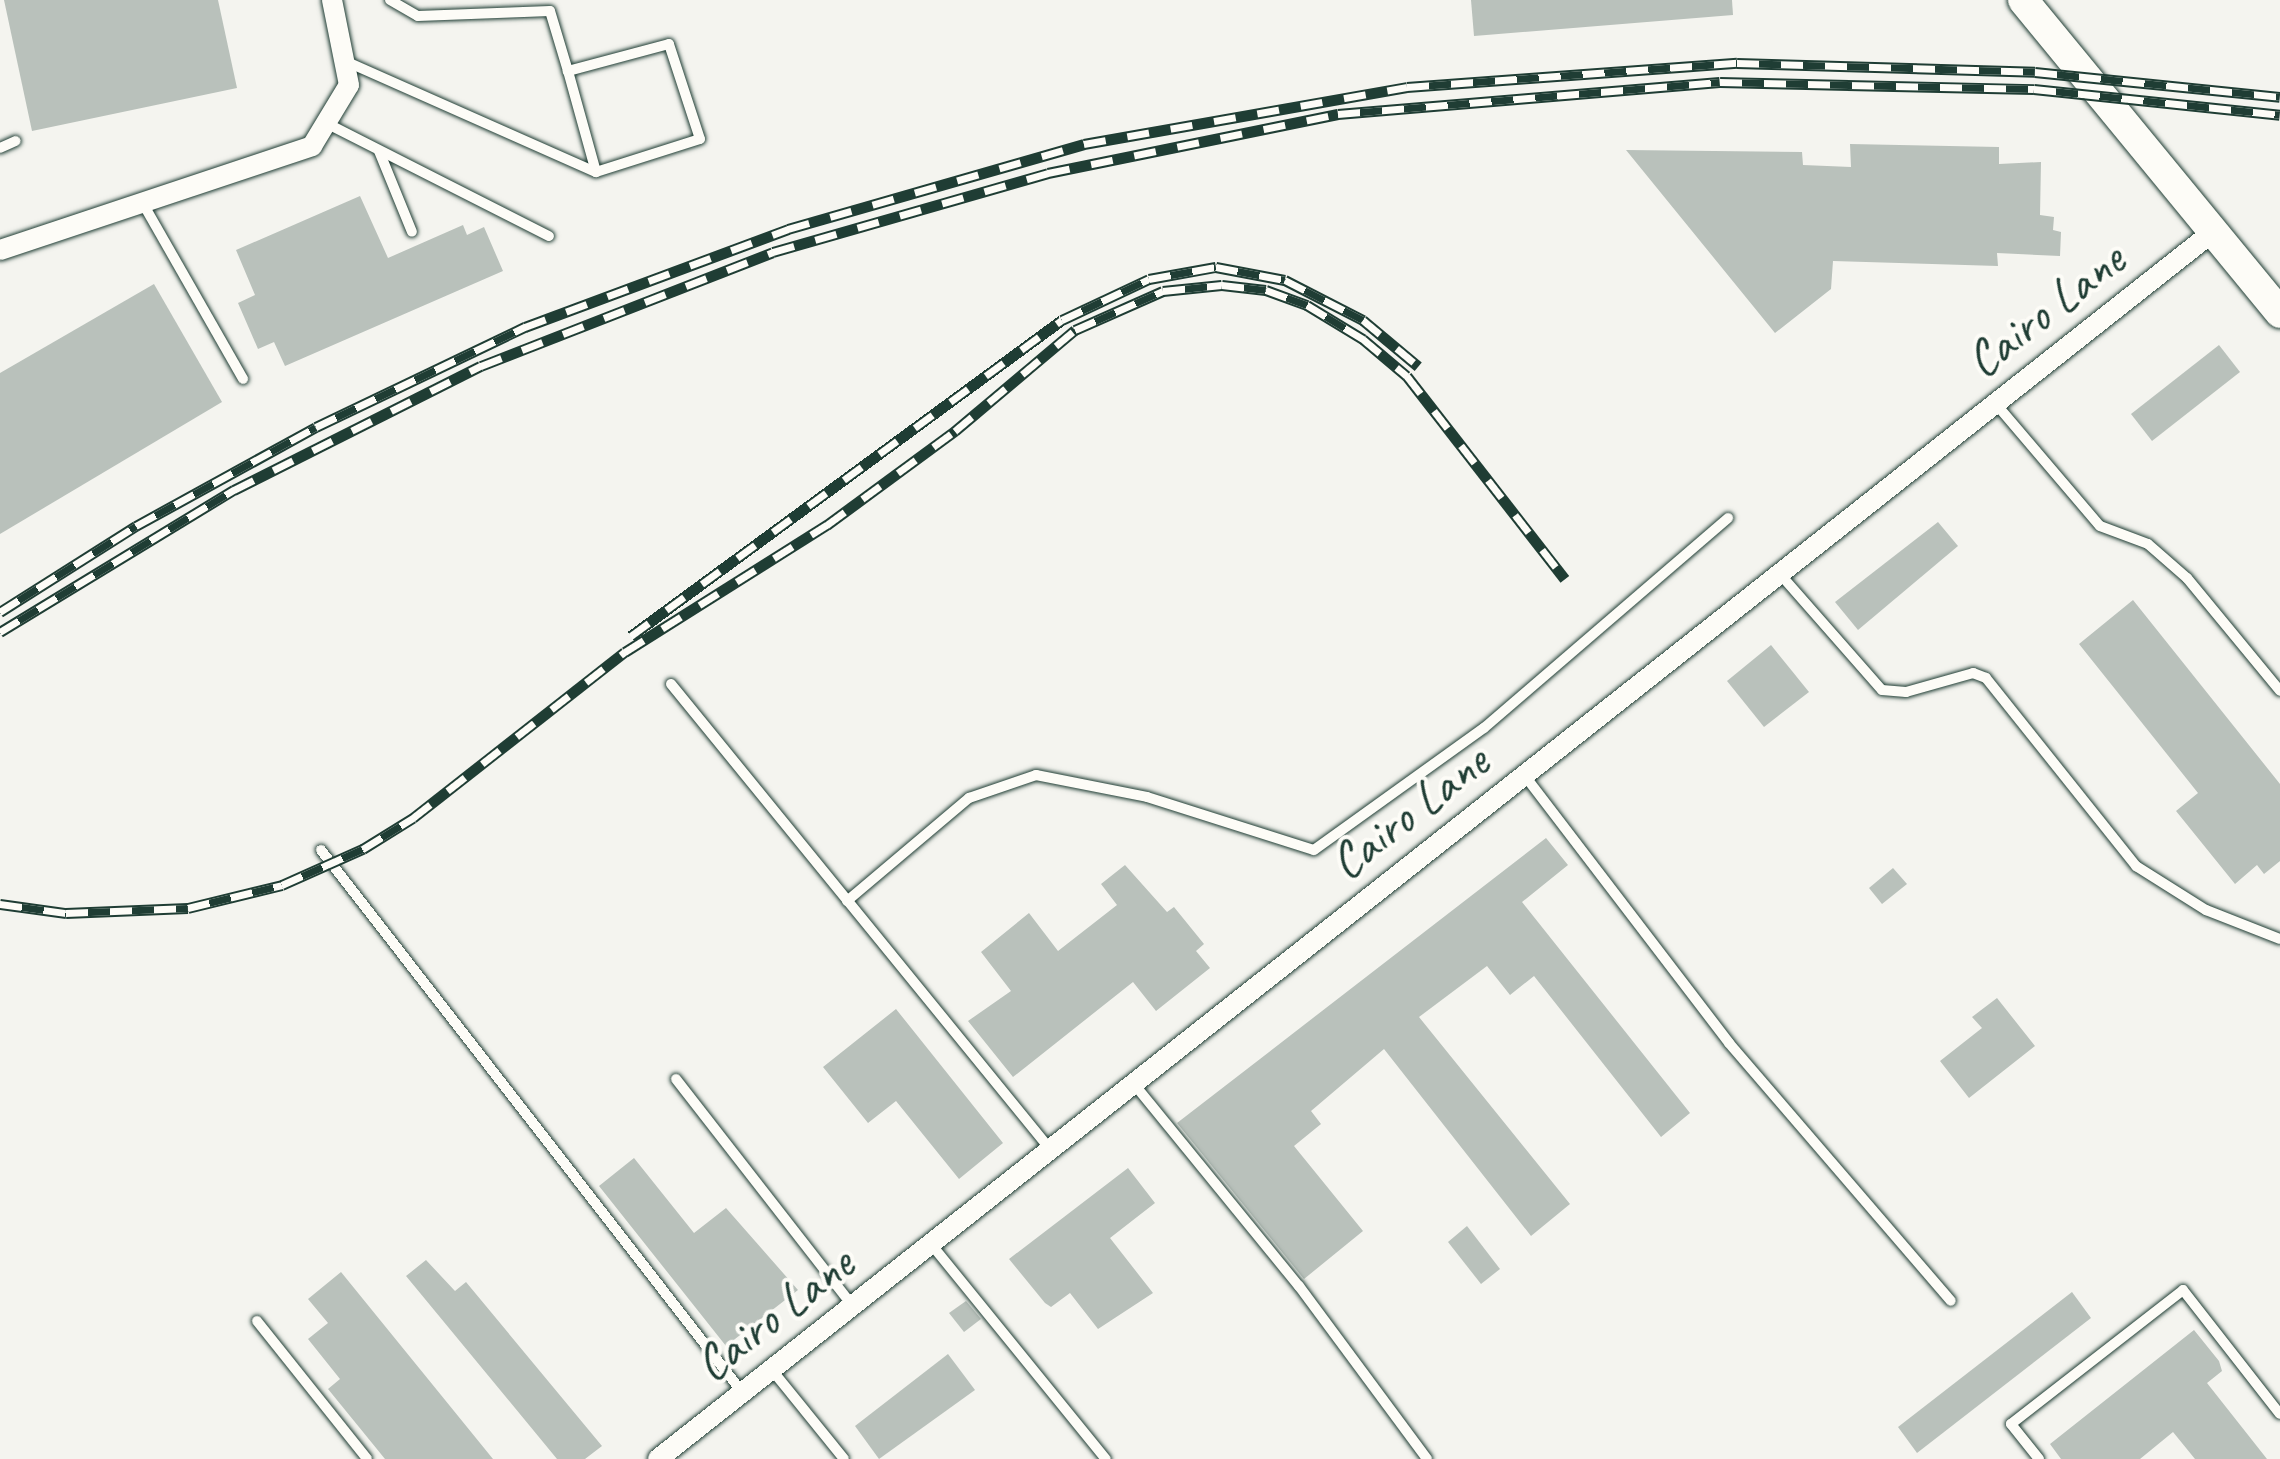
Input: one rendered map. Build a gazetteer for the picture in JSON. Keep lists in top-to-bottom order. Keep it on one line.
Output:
{"streets":{"street":["Cairo Lane"]}}
